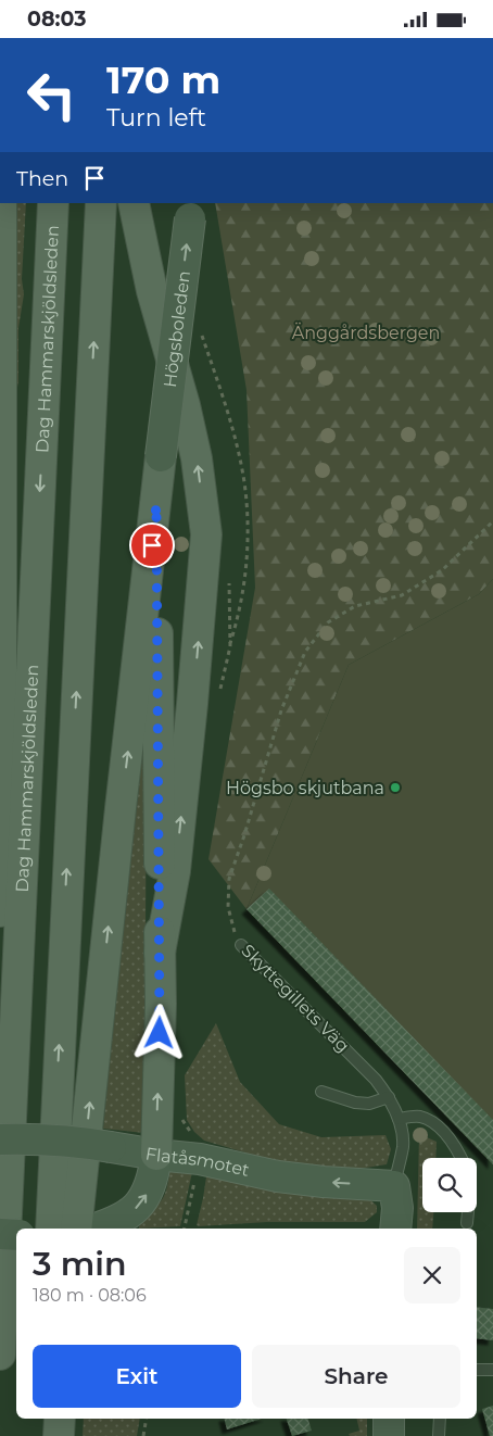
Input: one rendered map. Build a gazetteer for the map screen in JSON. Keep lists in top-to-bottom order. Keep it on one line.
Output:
{"streets":{"main road":["Dag Hammarskjöldsleden"],"street":["Högsboleden","Flatåsmotet"],"lane":["Skyttegillets Väg"]},"crossings":[["Skyttegillets Väg","Flatåsmotet"]],"one_way":["Högsboleden","Flatåsmotet"],"parks":["Änggårdsbergen"],"places":["Högsbo skjutbana"],"page":{"status":"08:03","turn":["170 m","Turn left"],"then":"Then","heading":["3 min","180 m · 08:06"],"buttons":["Exit","Share"]}}
